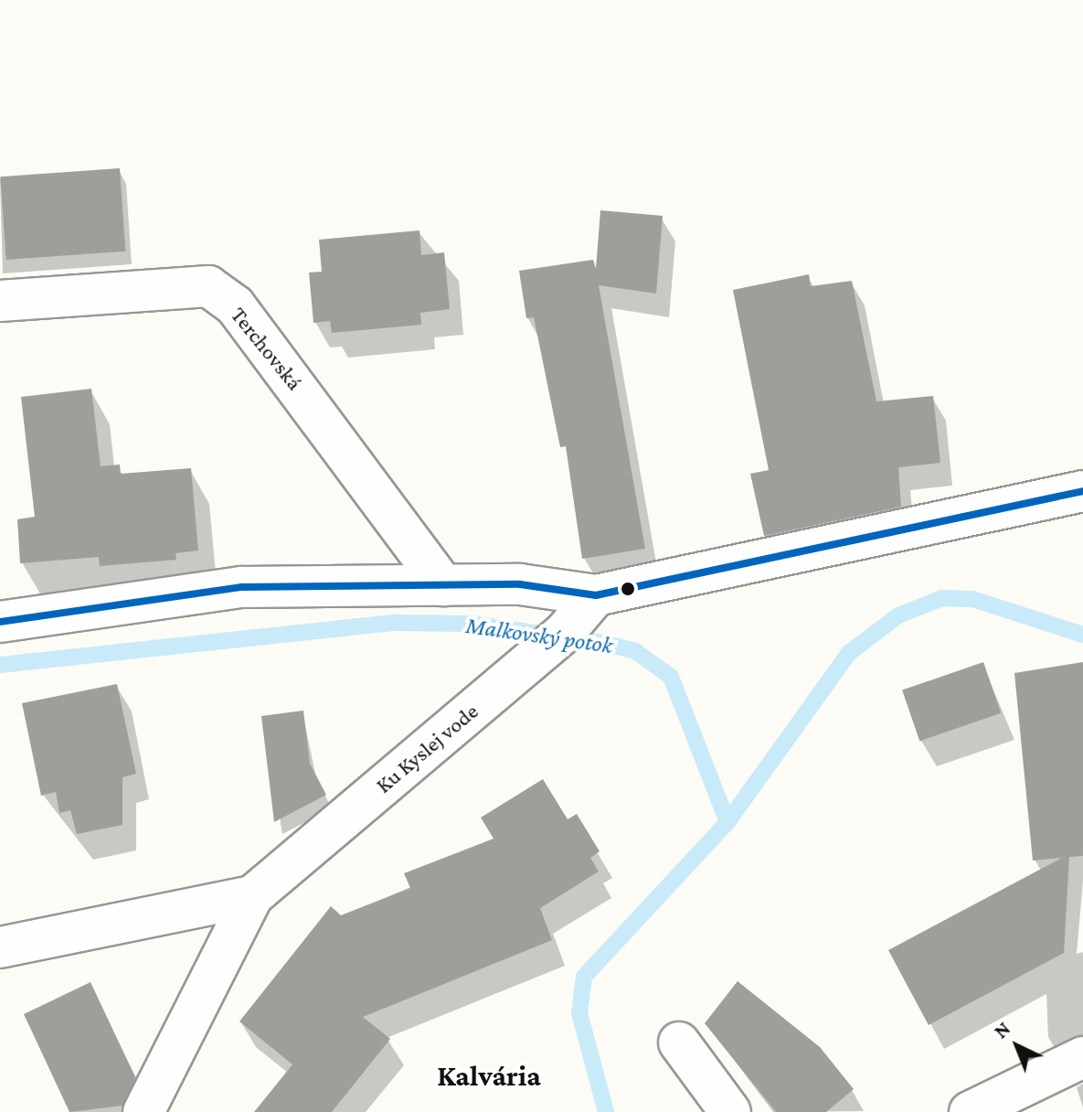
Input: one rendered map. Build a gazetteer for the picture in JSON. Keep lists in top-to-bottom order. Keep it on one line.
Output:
{"streets":{"street":["Terchovská","Ku Kyslej vode"]},"districts":["Kalvária"],"water":["Malkovský potok"],"north":"top left"}
